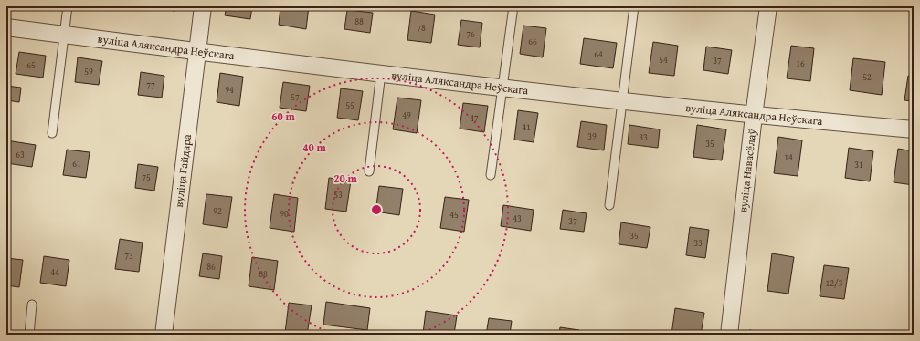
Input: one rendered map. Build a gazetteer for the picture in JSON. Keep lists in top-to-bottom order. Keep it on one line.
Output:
{"streets":{"street":["вуліца Аляксандра Неўскага","вуліца Гайдара","вуліца Навасёлаў"]},"crossings":[["вуліца Аляксандра Неўскага","вуліца Гайдара"],["вуліца Аляксандра Неўскага","вуліца Навасёлаў"]],"house_numbers":["88","78","76","66","64","54","37","16","65","59","52","77","94","57","55","49","47","41","39","33","35","63","14","61","31","75","53","92","90","45","43","37","35","33","73","86","44","88","12/3"],"rings":["60 m","40 m","20 m"]}
